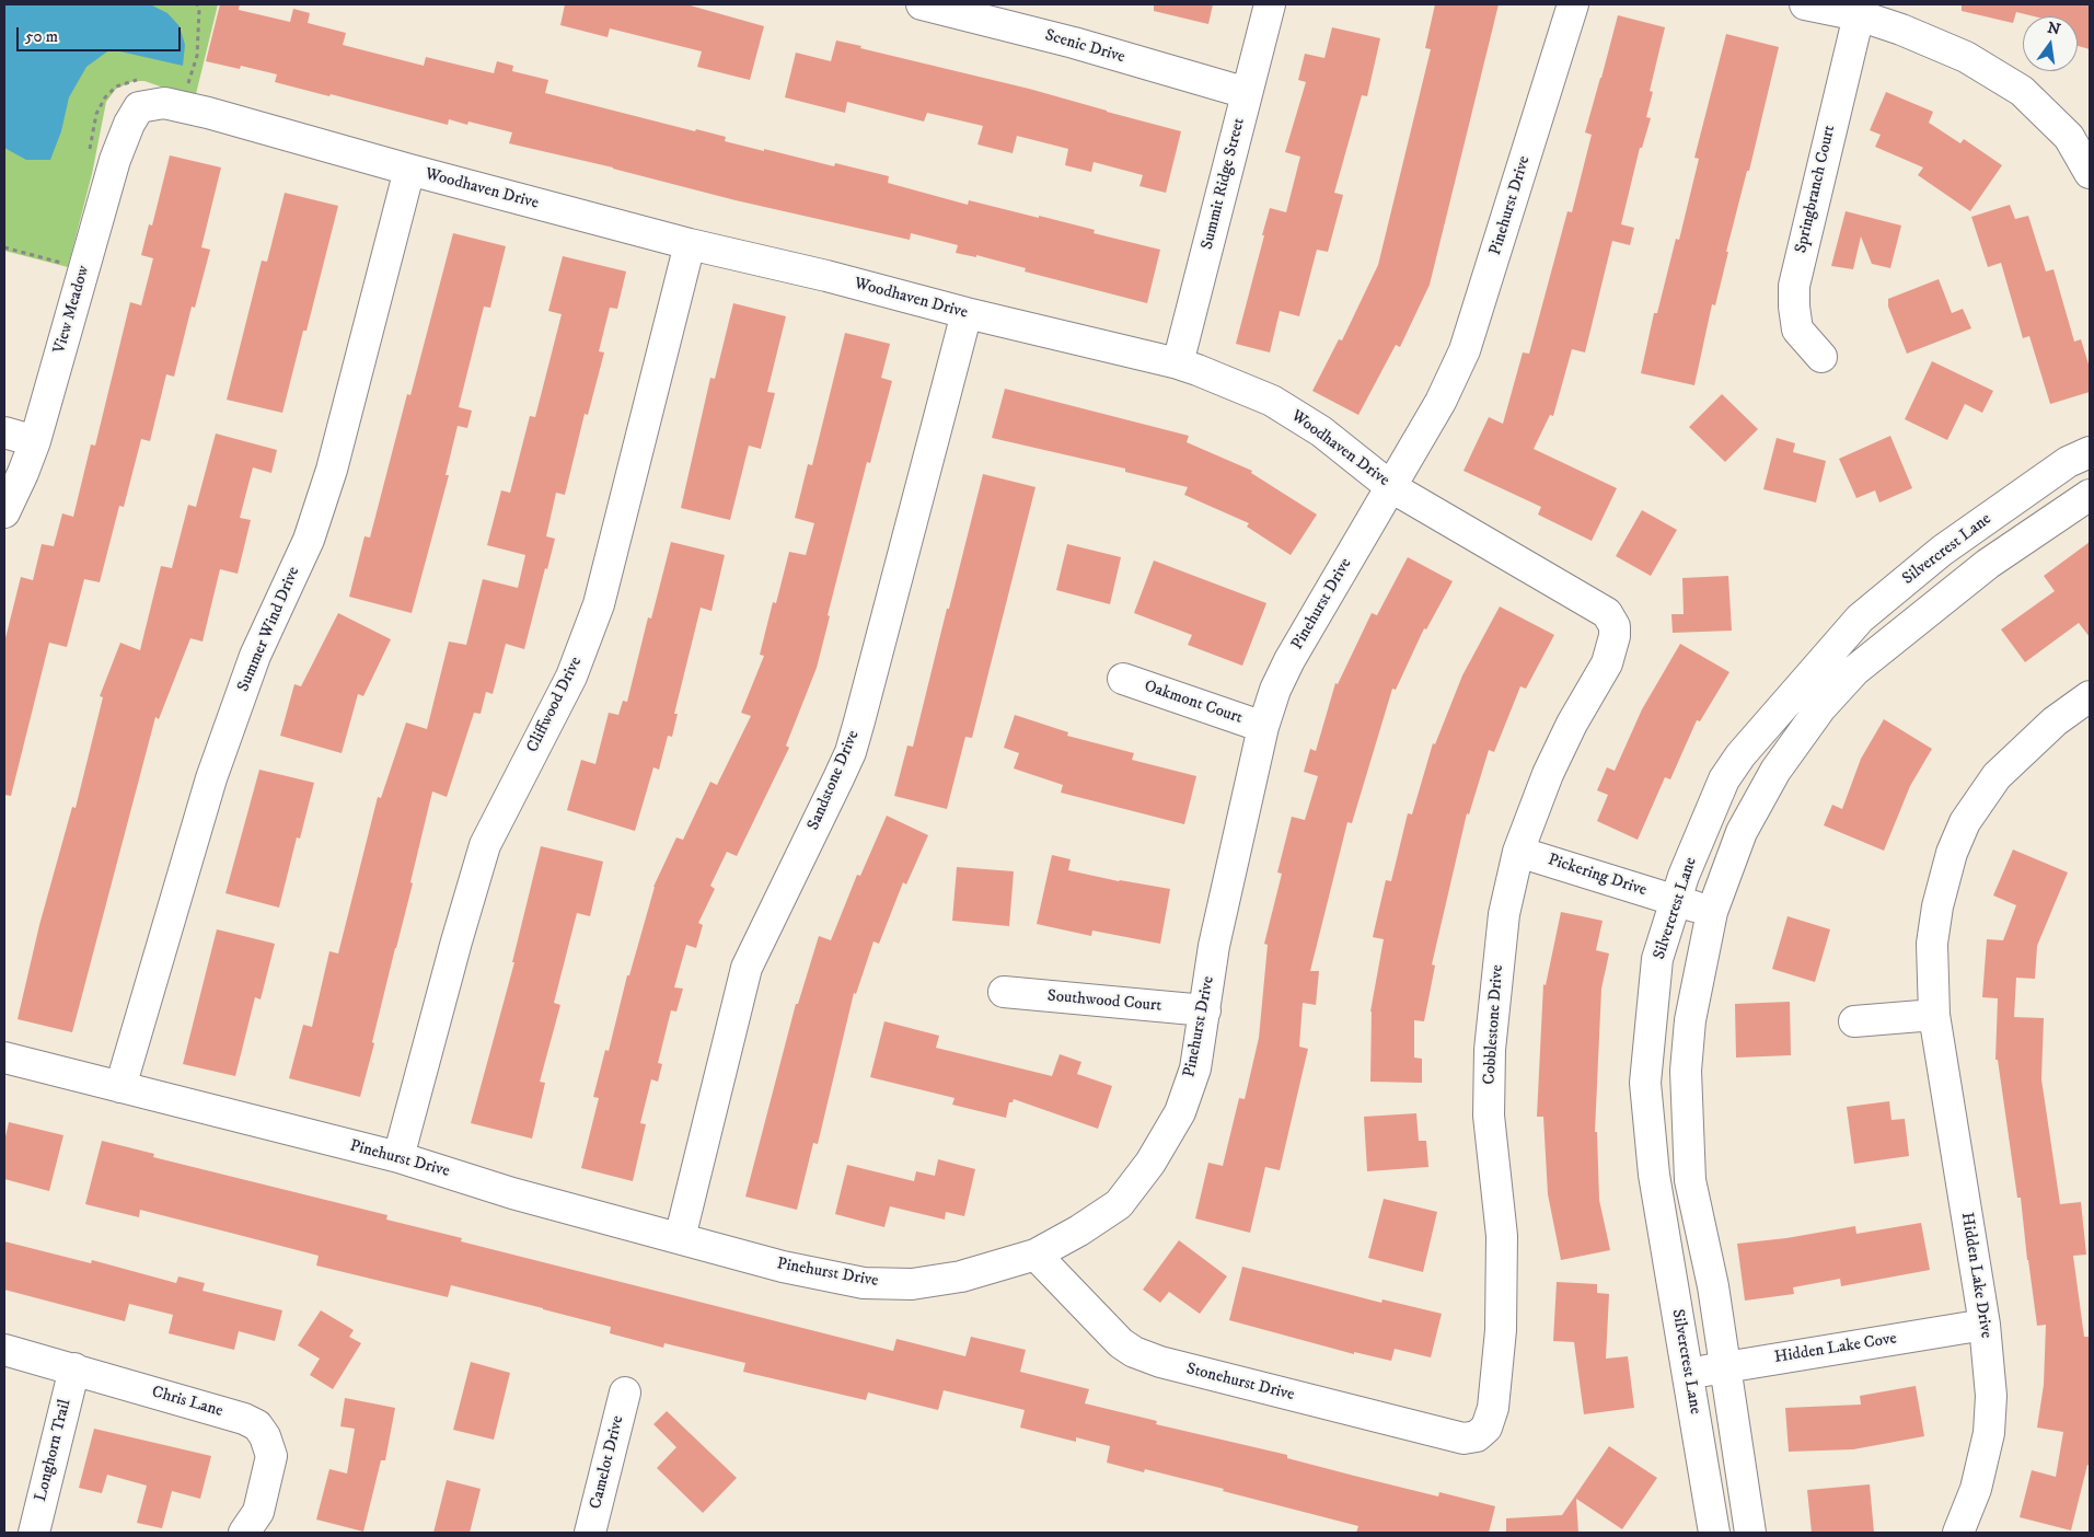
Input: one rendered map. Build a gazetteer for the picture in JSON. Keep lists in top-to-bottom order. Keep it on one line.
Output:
{"streets":{"street":["Scenic Drive","Summit Ridge Street","Woodhaven Drive","Springbranch Court","Pinehurst Drive","View Meadow","Silvercrest Lane","Summer Wind Drive","Oakmont Court","Cliffwood Drive","Sandstone Drive","Pickering Drive","Southwood Court","Cobblestone Drive","Hidden Lake Drive","Hidden Lake Cove","Stonehurst Drive","Chris Lane","Longhorn Trail","Camelot Drive"]},"crossings":[["Scenic Drive","Summit Ridge Street"],["Summit Ridge Street","Woodhaven Drive"],["Woodhaven Drive","Pinehurst Drive"],["Woodhaven Drive","View Meadow"],["Woodhaven Drive","Summer Wind Drive"],["Woodhaven Drive","Cliffwood Drive"],["Woodhaven Drive","Sandstone Drive"],["Woodhaven Drive","Cobblestone Drive"],["Pinehurst Drive","Summer Wind Drive"],["Pinehurst Drive","Oakmont Court"],["Pinehurst Drive","Cliffwood Drive"],["Pinehurst Drive","Sandstone Drive"],["Pinehurst Drive","Southwood Court"],["Pinehurst Drive","Stonehurst Drive"],["Silvercrest Lane","Pickering Drive"],["Silvercrest Lane","Hidden Lake Cove"],["Pickering Drive","Cobblestone Drive"],["Cobblestone Drive","Stonehurst Drive"],["Hidden Lake Drive","Hidden Lake Cove"],["Chris Lane","Longhorn Trail"]],"scale_bar":"50 m","north":"top"}
